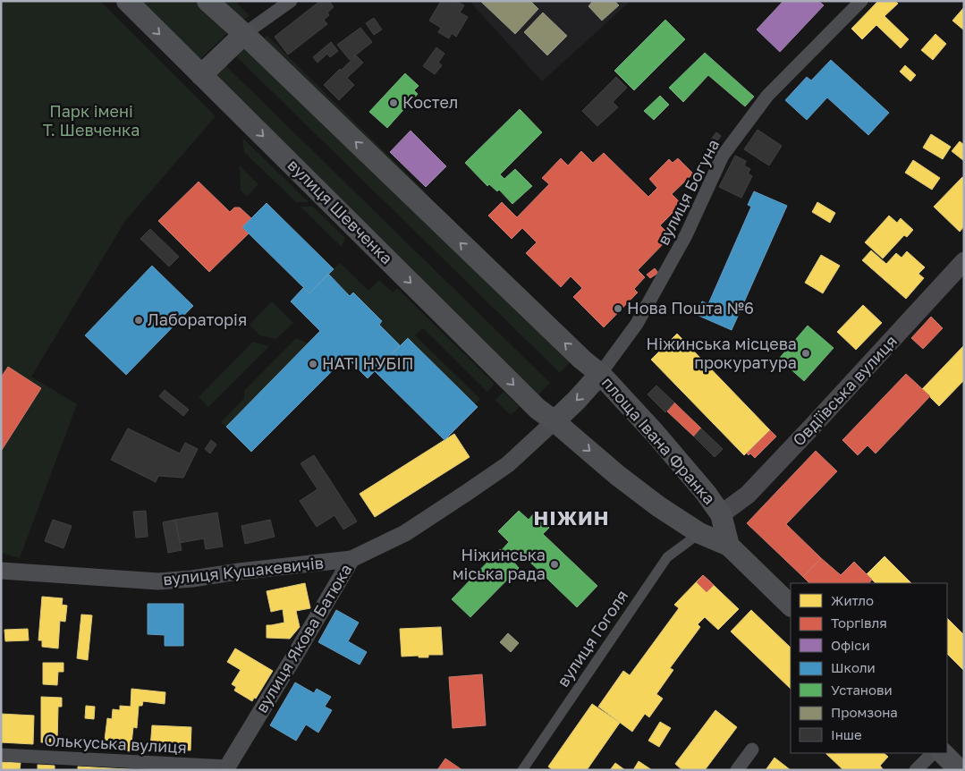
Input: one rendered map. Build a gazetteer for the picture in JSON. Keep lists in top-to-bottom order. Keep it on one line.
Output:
{"streets":{"main road":["вулиця Шевченка","Овдіївська вулиця","площа Івана Франка"],"street":["вулиця Богуна","вулиця Кушакевичів","вулиця Якова Батюка","вулиця Гоголя","Олькуська вулиця"]},"crossings":[["вулиця Богуна","площа Івана Франка"],["вулиця Шевченка","площа Івана Франка"],["вулиця Шевченка","вулиця Якова Батюка"],["Овдіївська вулиця","площа Івана Франка"],["площа Івана Франка","вулиця Якова Батюка"],["площа Івана Франка","вулиця Гоголя"],["вулиця Кушакевичів","вулиця Якова Батюка"],["вулиця Якова Батюка","Олькуська вулиця"]],"districts":["НІЖИН"],"parks":["Парк імені Т. Шевченка"],"places":["Костел","Нова Пошта №6","Лабораторія","Ніжинська місцева прокуратура","НАТІ НУБІП","Ніжинська міська рада"],"legend":["Житло","Торгівля","Офіси","Школи","Установи","Промзона","Інше"]}
